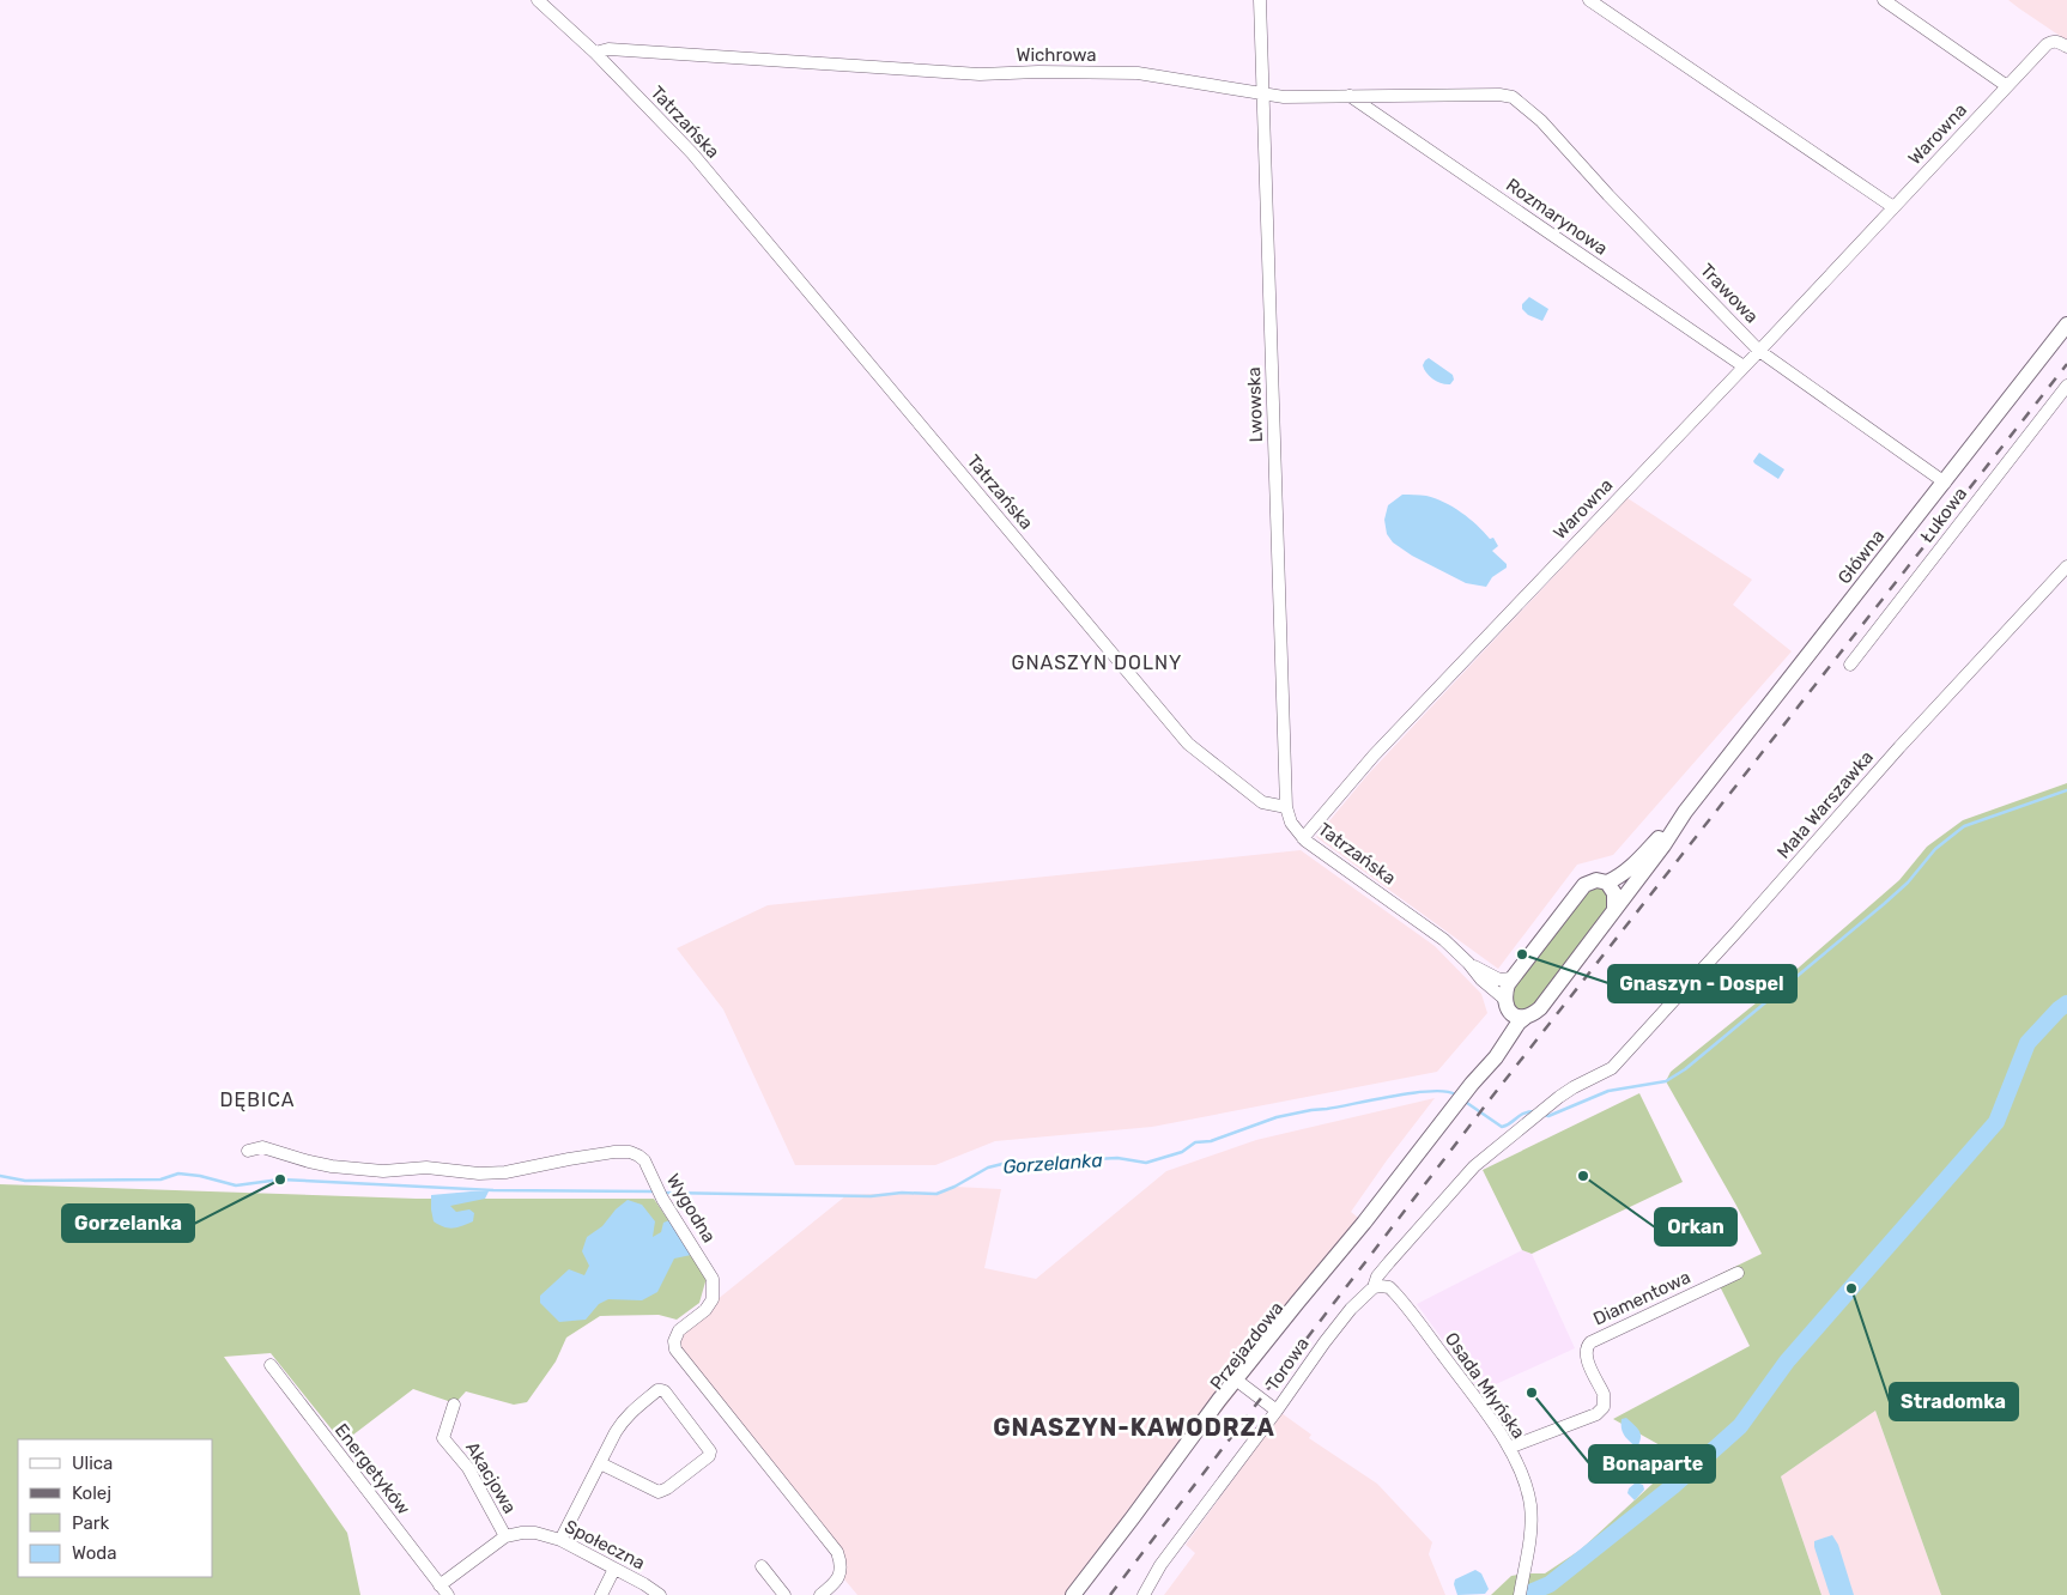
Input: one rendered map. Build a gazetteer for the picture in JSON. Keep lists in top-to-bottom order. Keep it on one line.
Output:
{"streets":{"main road":["Główna","Przejazdowa"],"street":["Wichrowa","Tatrzańska","Warowna","Rozmarynowa","Trawowa","Lwowska","Łukowa","Mała Warszawka","Wygodna","Diamentowa","Torowa","Osada Młyńska","Energetyków","Akacjowa","Społeczna"]},"crossings":[["Wichrowa","Tatrzańska"],["Wichrowa","Rozmarynowa"],["Wichrowa","Trawowa"],["Wichrowa","Lwowska"],["Tatrzańska","Warowna"],["Tatrzańska","Lwowska"],["Tatrzańska","Główna"],["Tatrzańska","Przejazdowa"],["Warowna","Rozmarynowa"],["Warowna","Trawowa"],["Trawowa","Główna"],["Główna","Przejazdowa"],["Mała Warszawka","Torowa"],["Diamentowa","Osada Młyńska"],["Torowa","Osada Młyńska"],["Energetyków","Społeczna"],["Akacjowa","Społeczna"]],"districts":["GNASZYN DOLNY","DĘBICA","GNASZYN-KAWODRZA"],"water":["Gorzelanka"],"places":["Gnaszyn - Dospel","Orkan","Gorzelanka","Stradomka","Bonaparte"],"legend":["Ulica","Kolej","Park","Woda"]}
